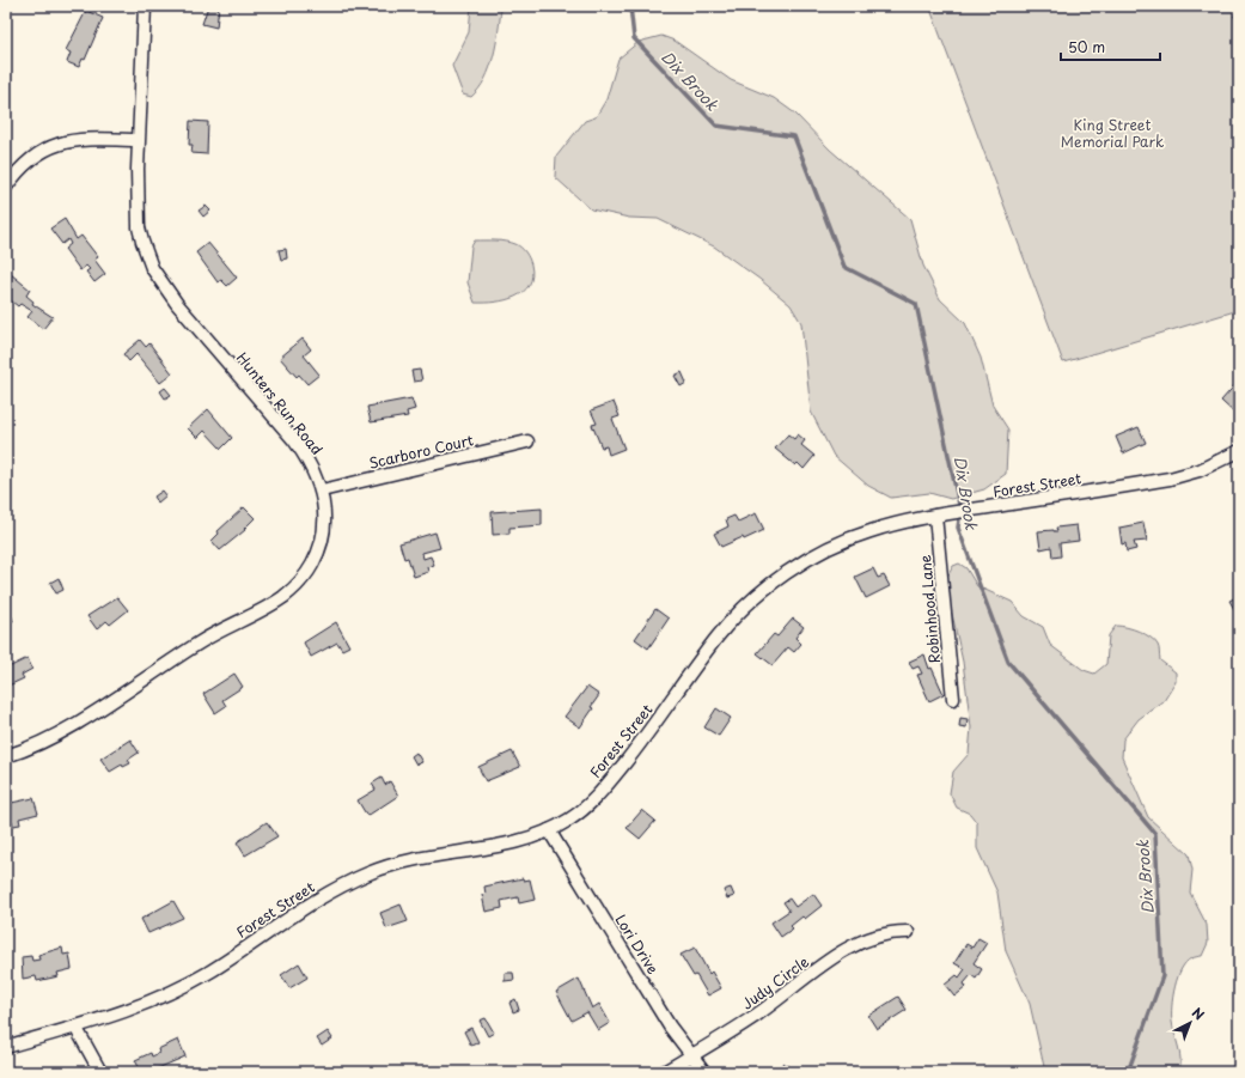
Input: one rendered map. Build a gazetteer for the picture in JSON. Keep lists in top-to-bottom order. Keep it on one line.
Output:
{"streets":{"street":["Hunters Run Road","Scarboro Court","Forest Street","Robinhood Lane","Lori Drive","Judy Circle"]},"crossings":[["Hunters Run Road","Scarboro Court"],["Forest Street","Robinhood Lane"],["Forest Street","Lori Drive"],["Lori Drive","Judy Circle"]],"water":["Dix Brook"],"parks":["King Street Memorial Park"],"scale_bar":"50 m","north":"top right"}
